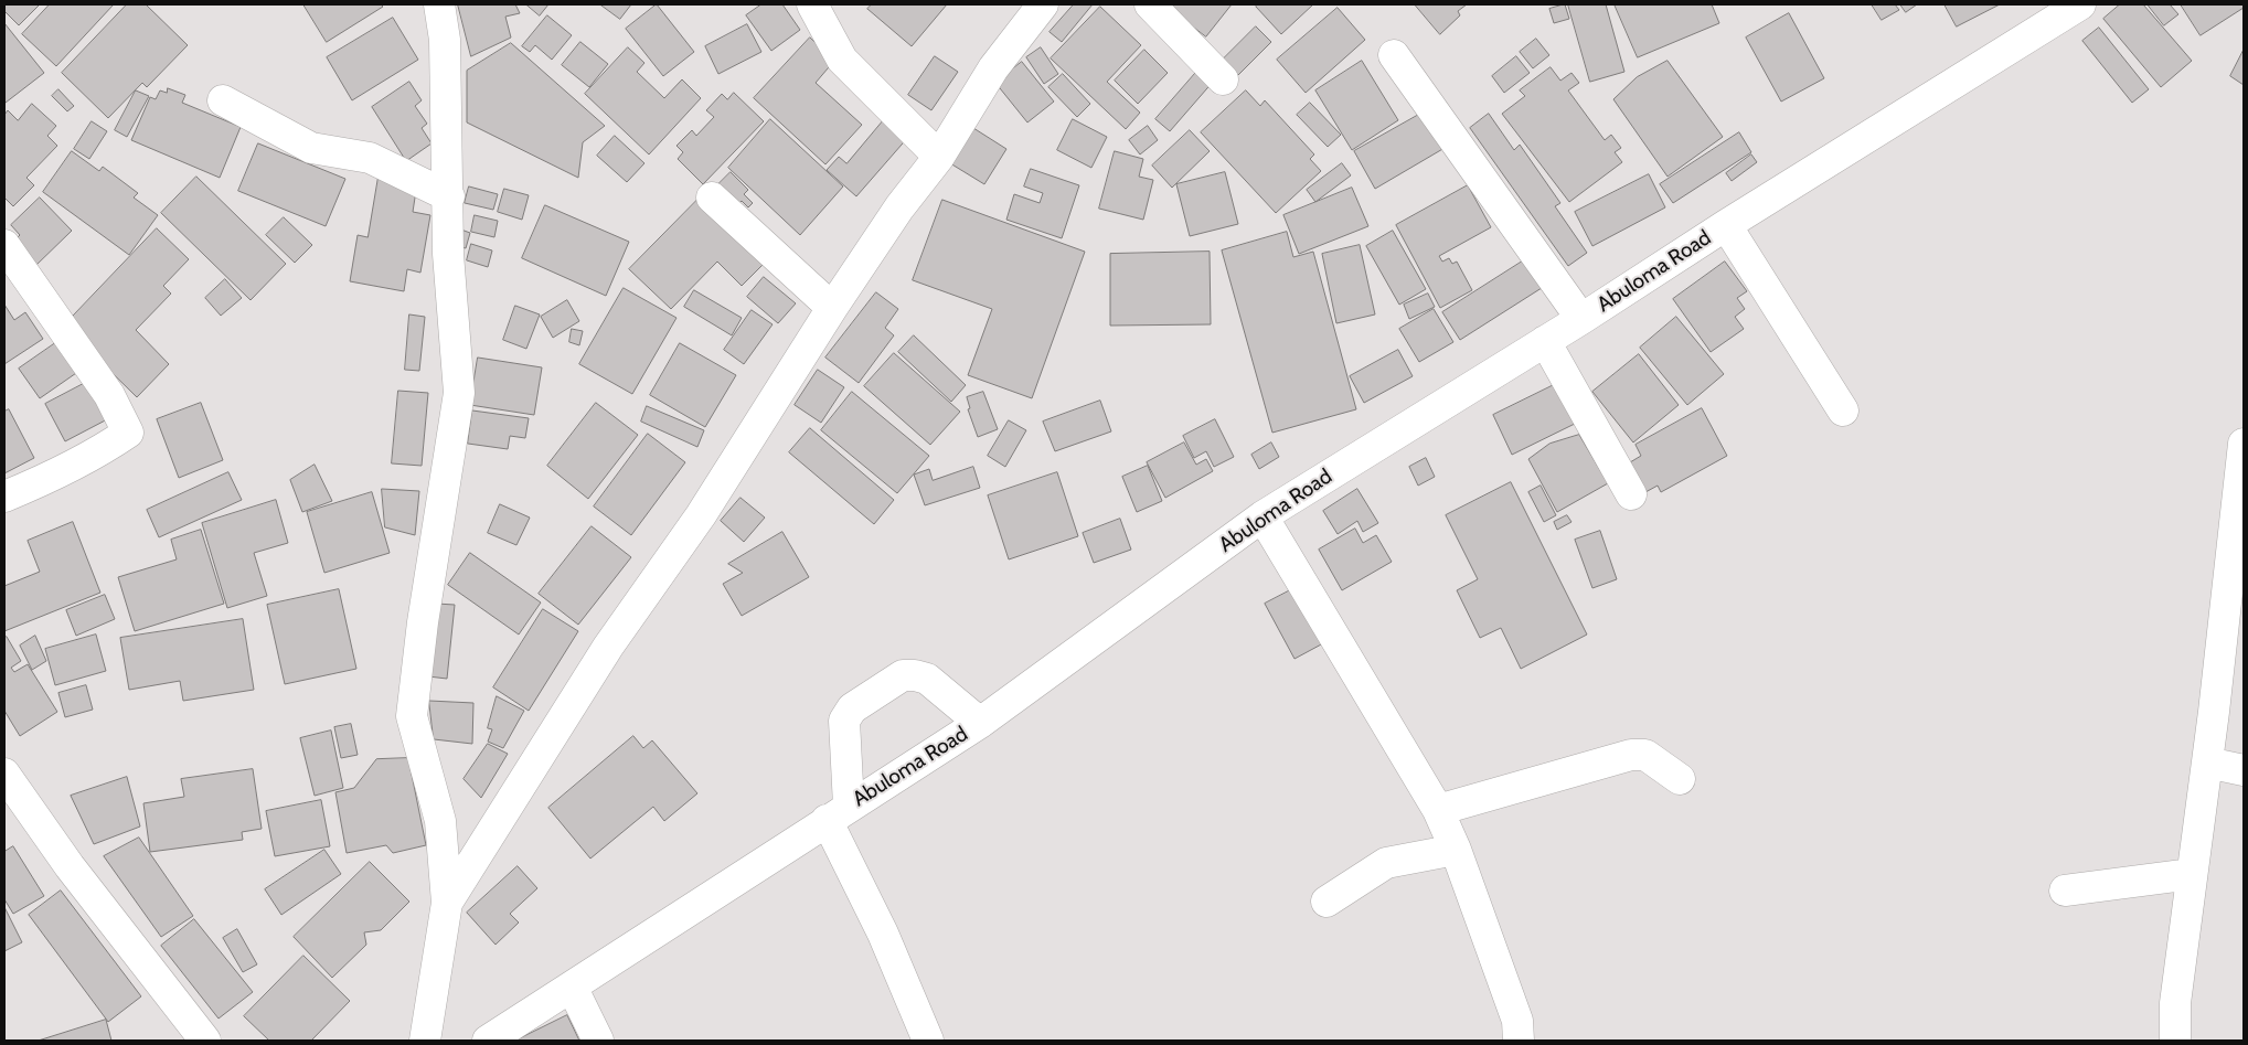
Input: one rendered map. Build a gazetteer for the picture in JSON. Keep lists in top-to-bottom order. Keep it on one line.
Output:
{"streets":{"street":["Abuloma Road"]}}
